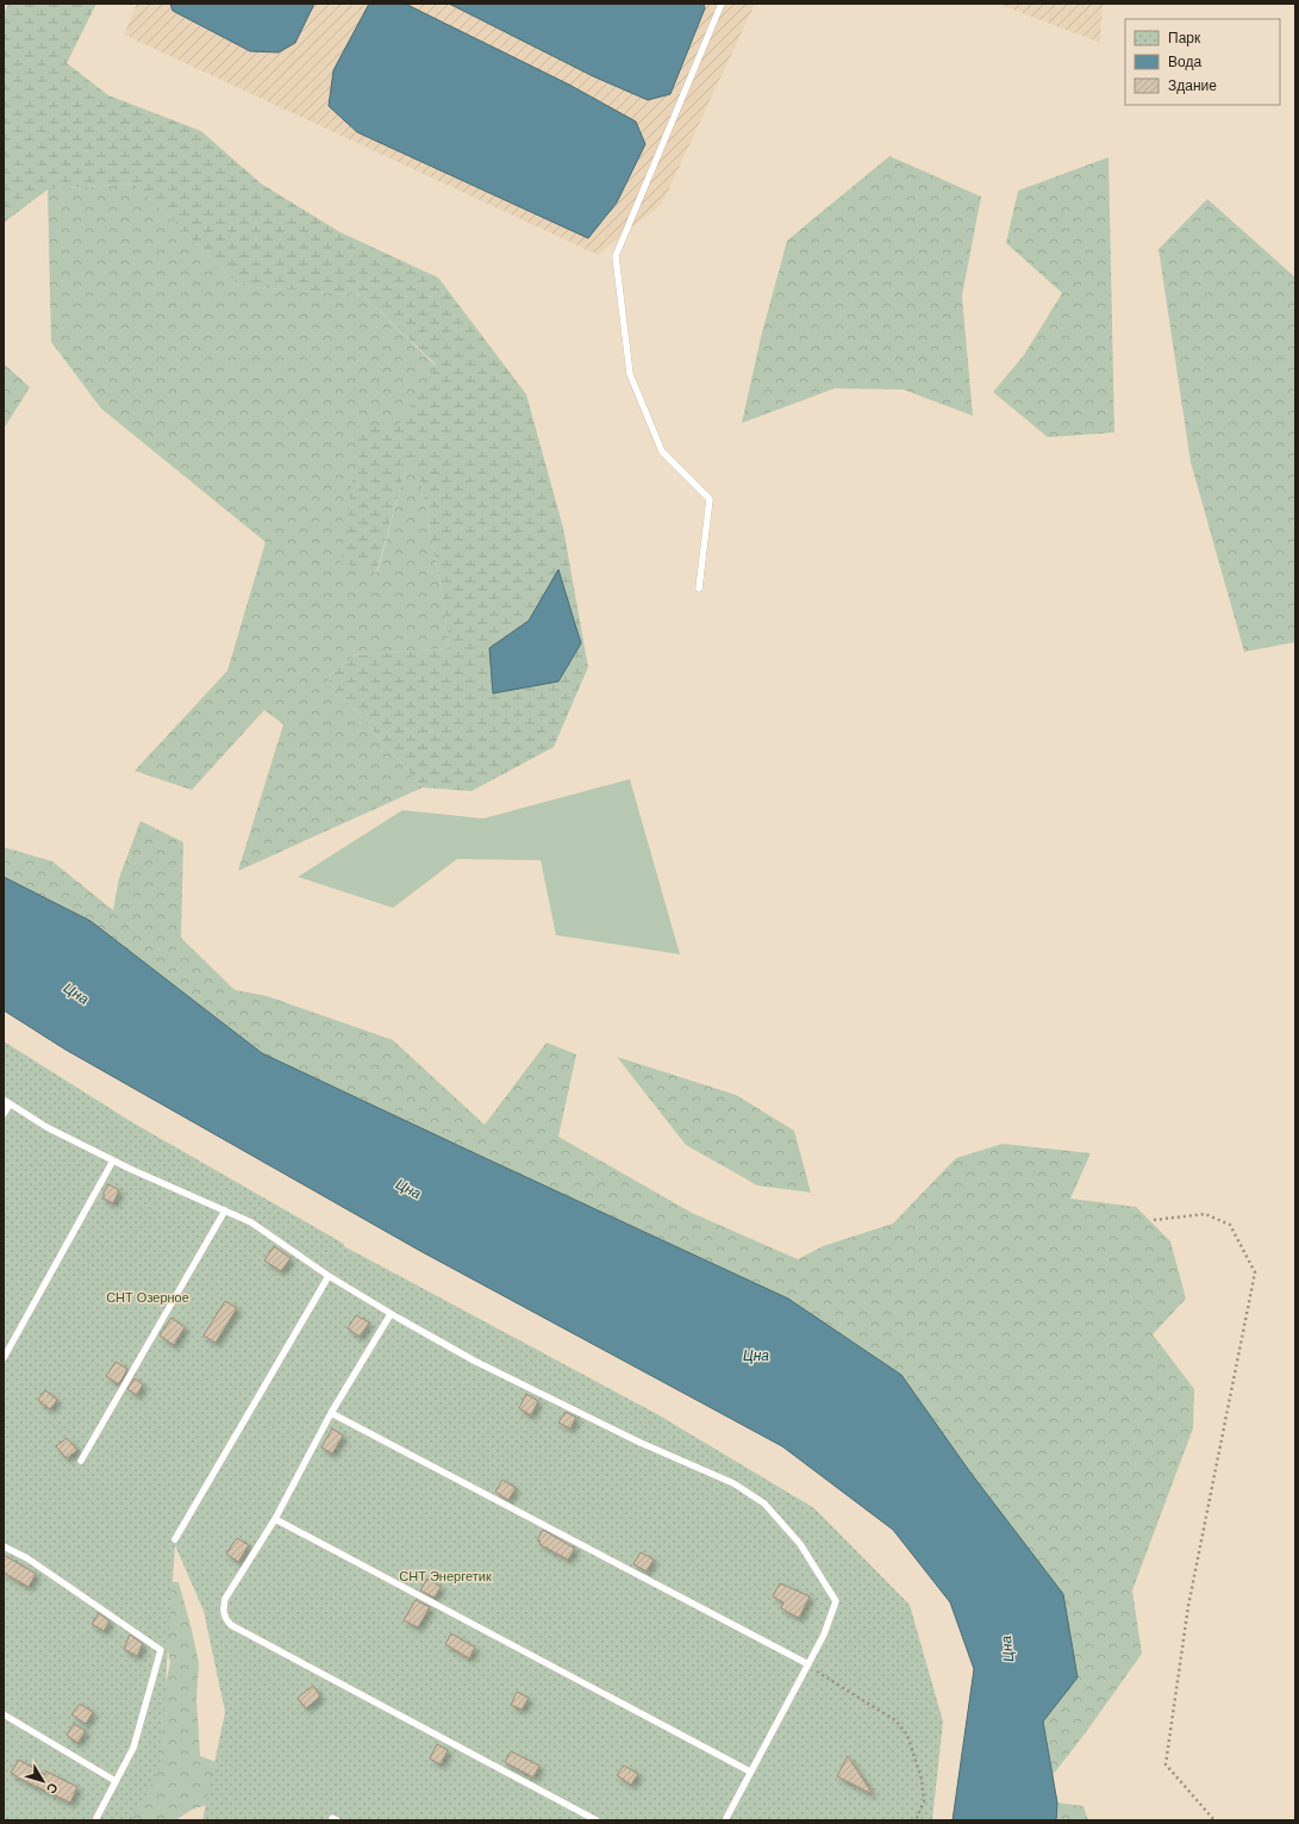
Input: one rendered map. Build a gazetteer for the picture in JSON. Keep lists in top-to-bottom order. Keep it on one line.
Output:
{"water":["Цна"],"parks":["СНТ Озерное","СНТ Энергетик"],"legend":["Парк","Вода","Здание"],"north":"bottom right"}
